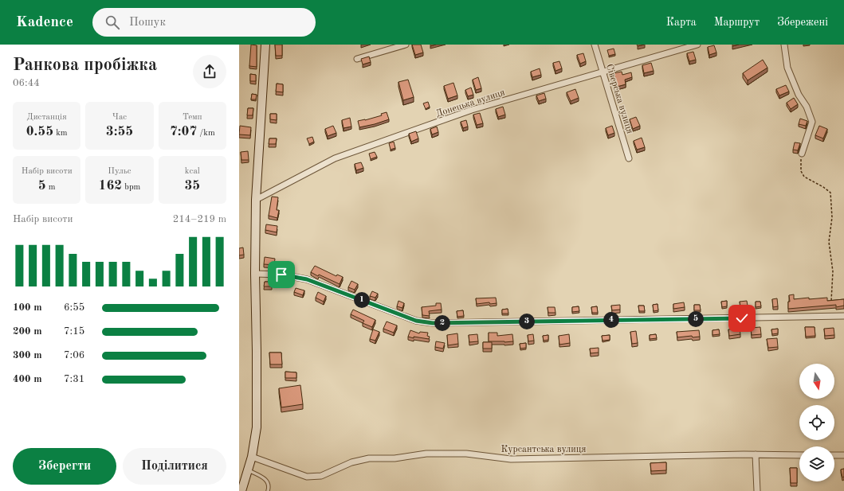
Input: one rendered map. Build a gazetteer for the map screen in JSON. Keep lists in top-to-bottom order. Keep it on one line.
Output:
{"streets":{"street":["Сіверська вулиця","Донецька вулиця","Курсантська вулиця"]},"crossings":[["Сіверська вулиця","Донецька вулиця"]],"north":"bottom","page":{"header":"Kadence","search":"Пошук","nav":["Карта","Маршрут","Збережені"],"heading":["Ранкова пробіжка","06:44"],"stats":[["Дистанція","0.55 km"],["Час","3:55"],["Темп","7:07 /km"],["Набір висоти","5 m"],["Пульс","162 bpm"],["kcal","35"]],"chart":["Набір висоти","214–219 m"],"pins":["1","5","4","3","2"],"list":[{"name":"100 m","note":"6:55"},{"name":"200 m","note":"7:15"},{"name":"300 m","note":"7:06"},{"name":"400 m","note":"7:31"}],"buttons":["Зберегти","Поділитися"]}}
